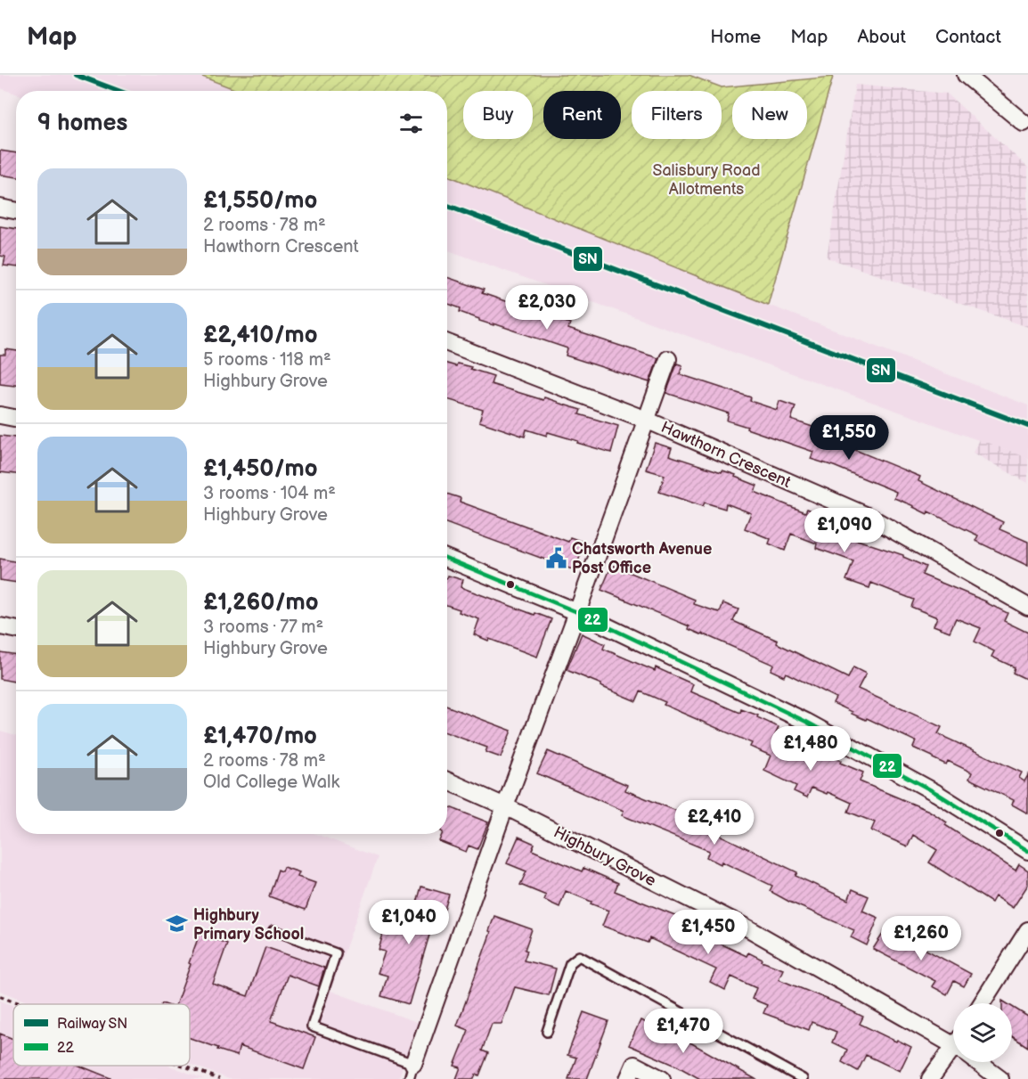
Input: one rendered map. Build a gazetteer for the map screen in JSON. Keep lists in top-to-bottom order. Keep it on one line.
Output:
{"streets":{"street":["Hawthorn Crescent","Highbury Grove"]},"parks":["Salisbury Road Allotments"],"places":{"public building":["Chatsworth Avenue Post Office"],"school or university":["Highbury Primary School"]},"lines":["rail line SN","transit line 22"],"legend":["Railway SN","22"],"page":{"header":"Map","nav":["Home","Map","About","Contact"],"chip":["Buy","Rent","Filters","New"],"heading":"9 homes","list":[{"name":"£1,550/mo","note":"2 rooms · 78 m² · Hawthorn Crescent"},{"name":"£2,410/mo","note":"5 rooms · 118 m² · Highbury Grove"},{"name":"£1,450/mo","note":"3 rooms · 104 m² · Highbury Grove"},{"name":"£1,260/mo","note":"3 rooms · 77 m² · Highbury Grove"},{"name":"£1,470/mo","note":"2 rooms · 78 m² · Old College Walk"}],"price":["£2,030","£1,550","£1,090","£1,480","£2,410","£1,040","£1,450","£1,260","£1,470"]}}
